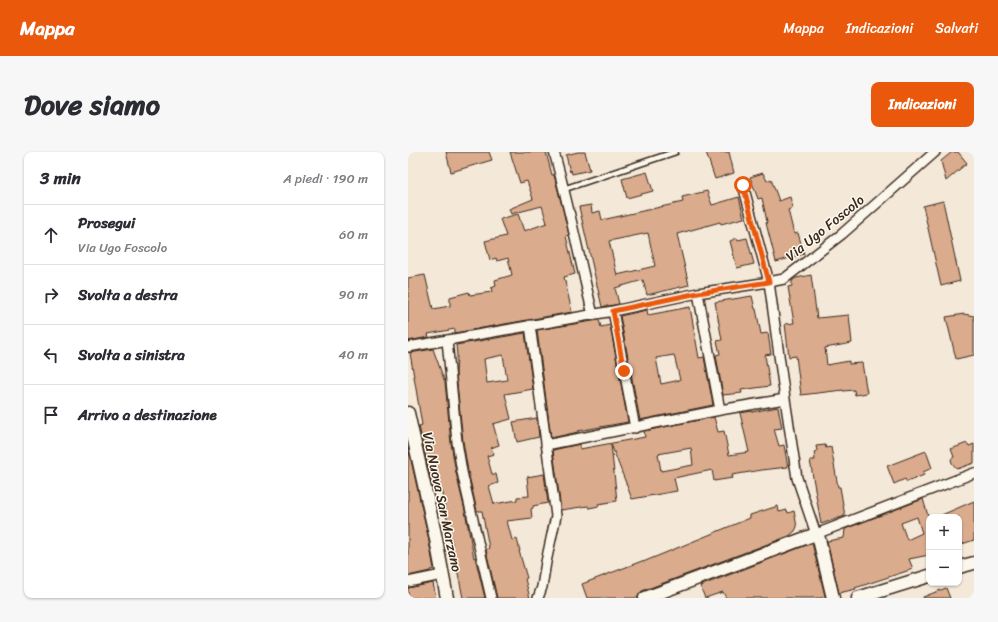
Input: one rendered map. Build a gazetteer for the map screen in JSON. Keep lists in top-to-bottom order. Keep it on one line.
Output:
{"streets":{"main road":["Via Nuova San Marzano"],"street":["Via Ugo Foscolo"]},"page":{"header":"Mappa","nav":["Mappa","Indicazioni","Salvati"],"title":"Dove siamo","buttons":"Indicazioni","heading":["3 min","A piedi · 190 m"],"list":[["Prosegui","Via Ugo Foscolo","60 m"],["Svolta a destra","90 m"],["Svolta a sinistra","40 m"],"Arrivo a destinazione"],"map_buttons":["+","−"]}}
